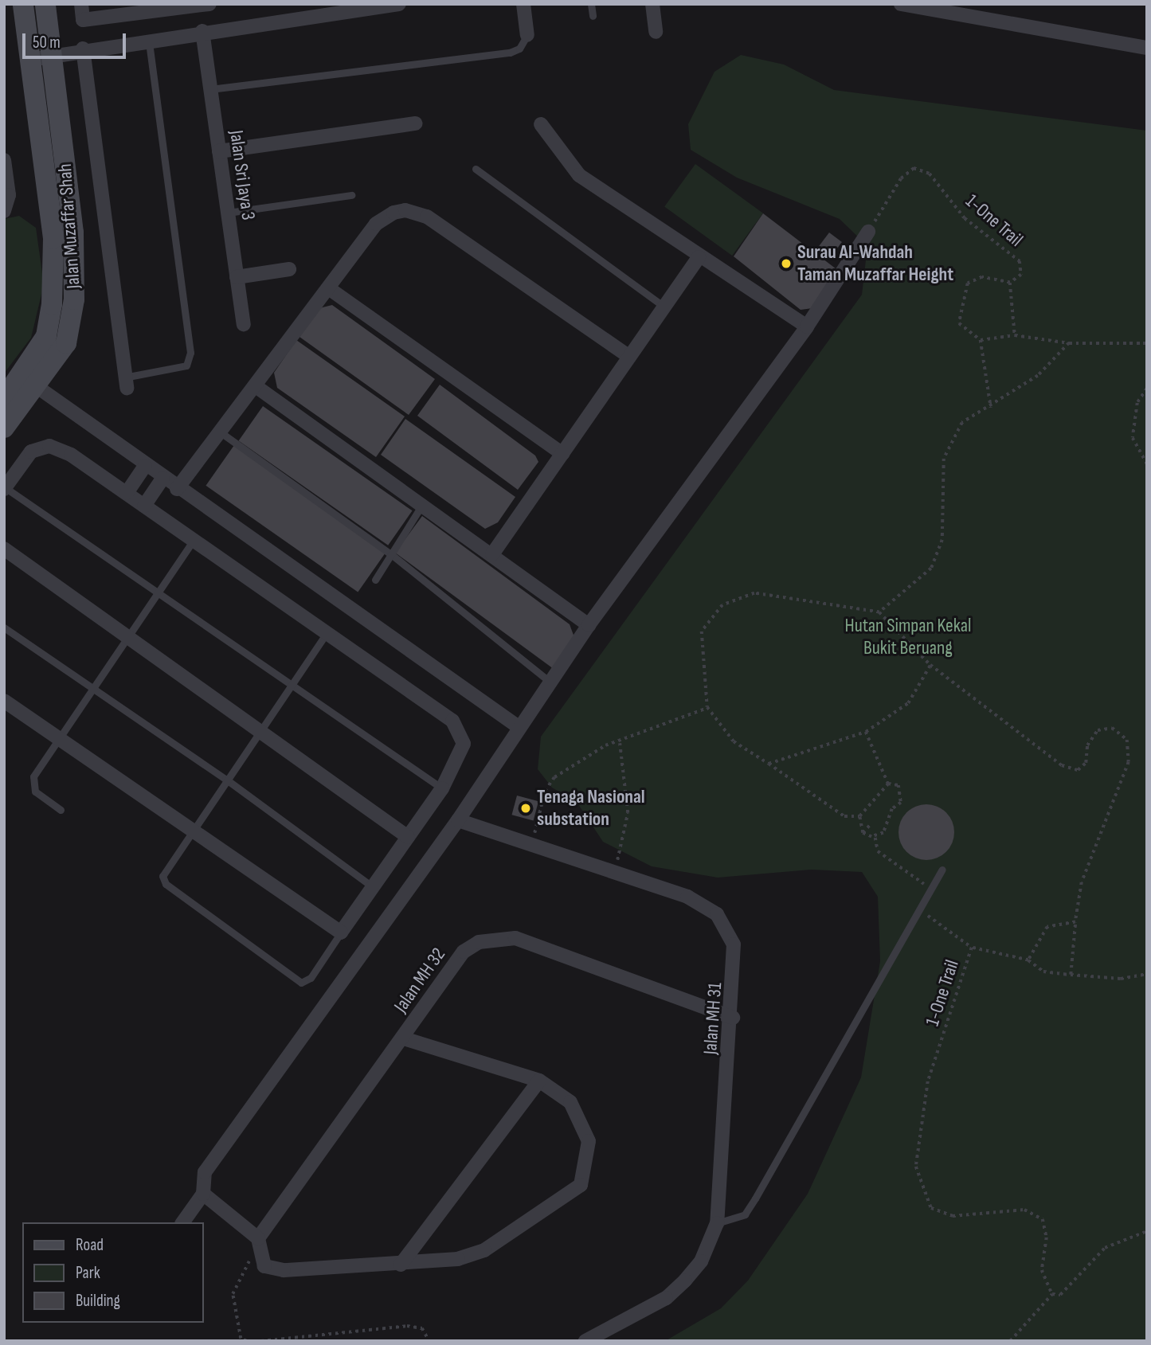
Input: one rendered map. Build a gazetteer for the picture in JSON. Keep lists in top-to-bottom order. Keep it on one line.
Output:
{"streets":{"main road":["Jalan Muzaffar Shah"],"street":["Jalan Sri Jaya 3","Jalan MH 32","Jalan MH 31"],"path":["1-One Trail"]},"crossings":[["Jalan MH 32","Jalan MH 31"]],"parks":["Hutan Simpan Kekal Bukit Beruang"],"places":["Surau Al-Wahdah Taman Muzaffar Height","Tenaga Nasional substation"],"legend":["Road","Park","Building"],"scale_bar":"50 m"}
